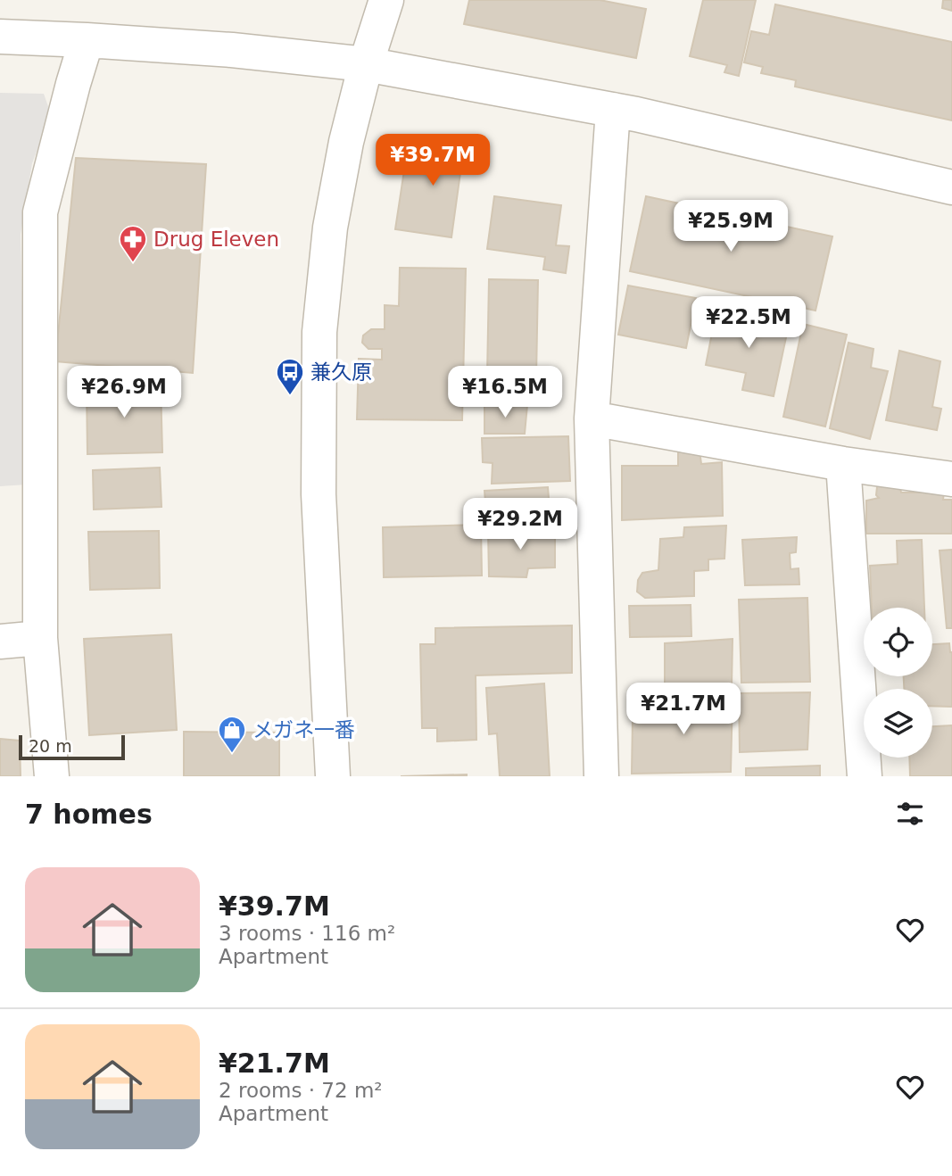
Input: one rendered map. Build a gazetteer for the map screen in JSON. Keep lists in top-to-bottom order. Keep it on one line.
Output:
{"places":{"pharmacy":["Drug Eleven"],"bus stop":["兼久原"],"shop":["メガネ一番"]},"scale_bar":"20 m","page":{"price":["¥39.7M","¥25.9M","¥22.5M","¥26.9M","¥16.5M","¥29.2M","¥21.7M"],"scale":"20 m","heading":"7 homes","list":[{"name":"¥39.7M","note":"3 rooms · 116 m² · Apartment"},{"name":"¥21.7M","note":"2 rooms · 72 m² · Apartment"}]}}
